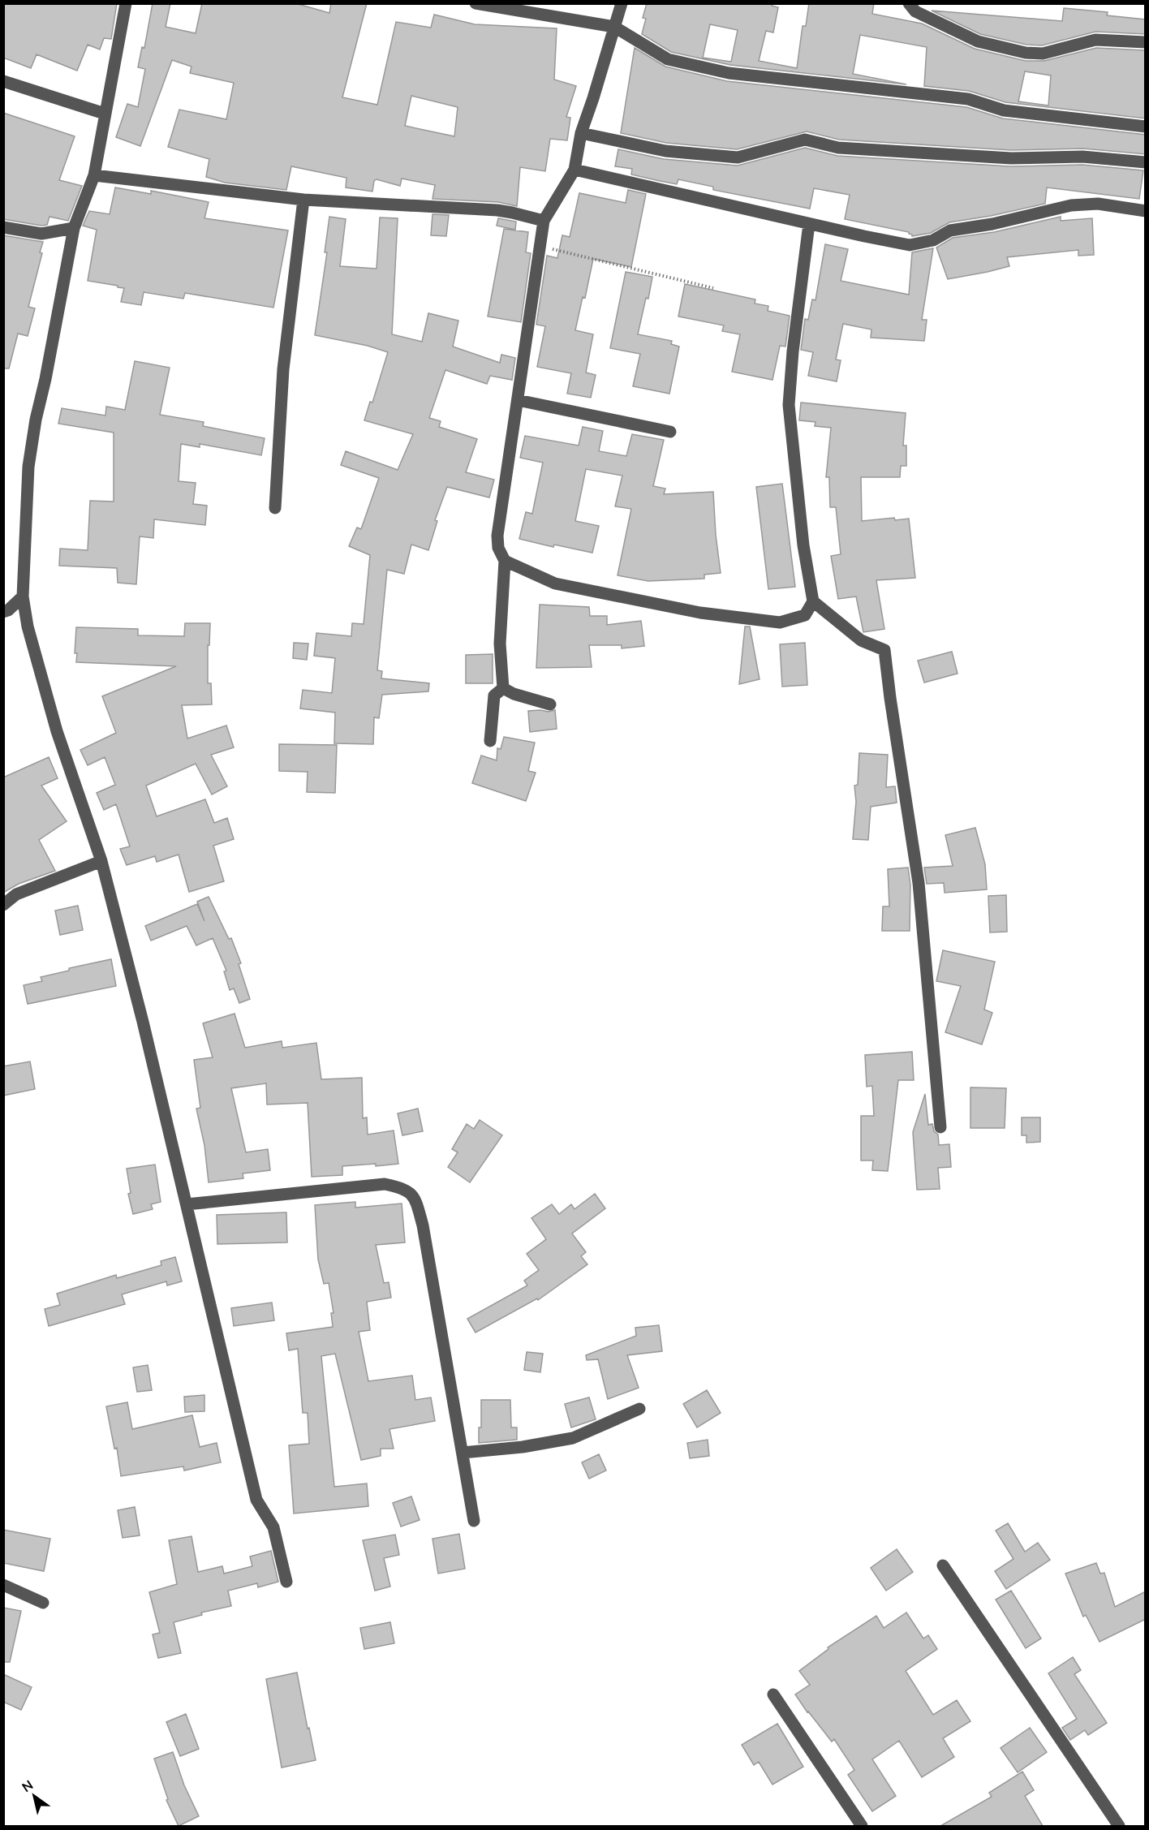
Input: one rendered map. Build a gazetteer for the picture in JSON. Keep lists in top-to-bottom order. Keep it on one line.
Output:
{"north":"top left"}
